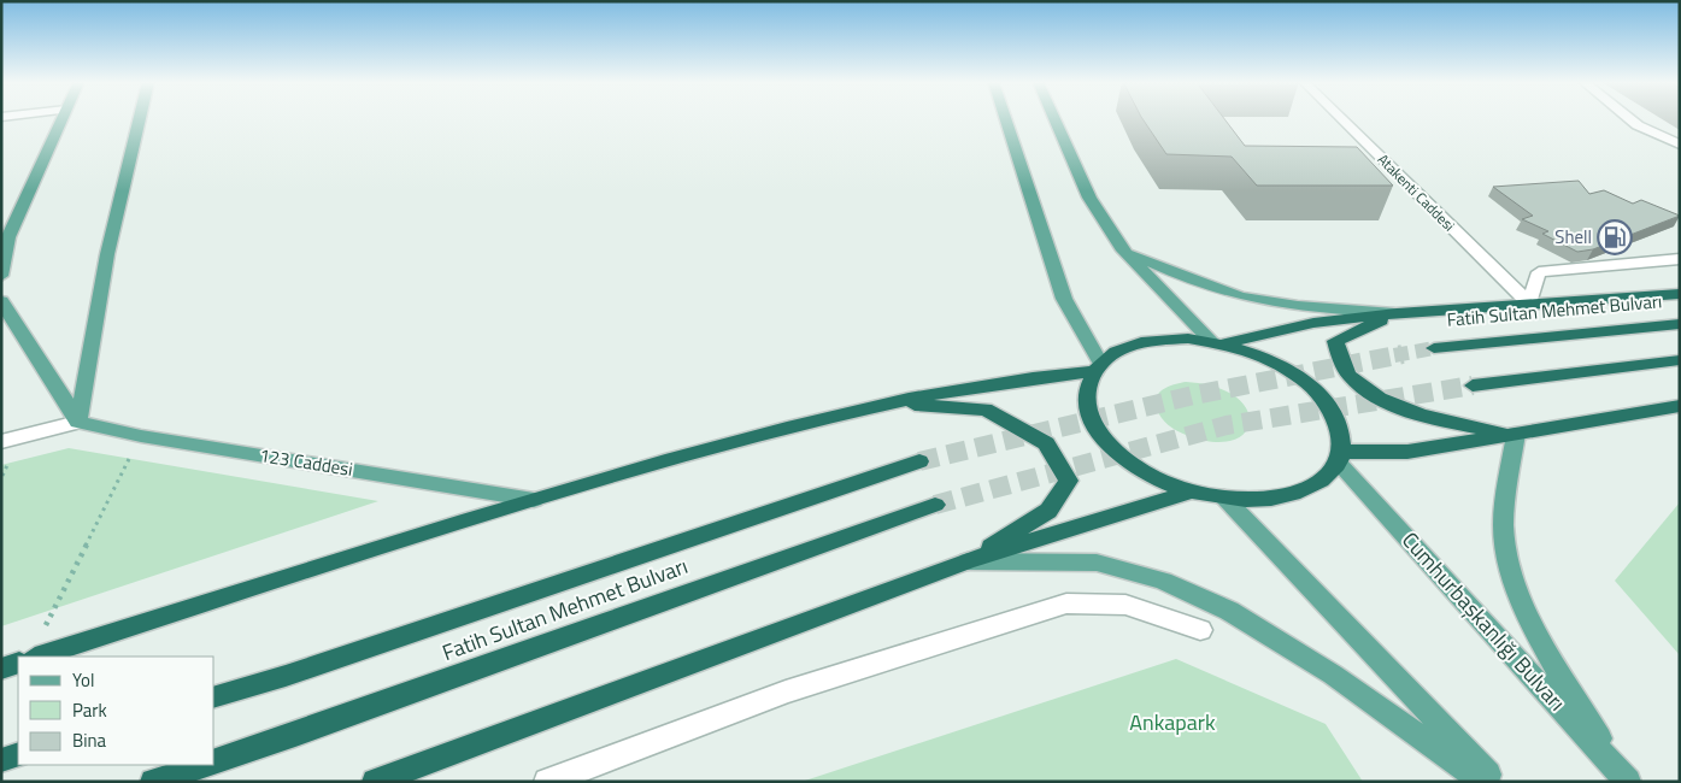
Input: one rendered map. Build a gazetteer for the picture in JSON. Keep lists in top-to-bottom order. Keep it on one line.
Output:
{"streets":{"highway":["Fatih Sultan Mehmet Bulvarı"],"main road":["123 Caddesi","Cumhurbaşkanlığı Bulvarı"],"street":["Atakenti Caddesi"]},"parks":["Ankapark"],"places":{"fuel station":["Shell"]},"legend":["Yol","Park","Bina"]}
